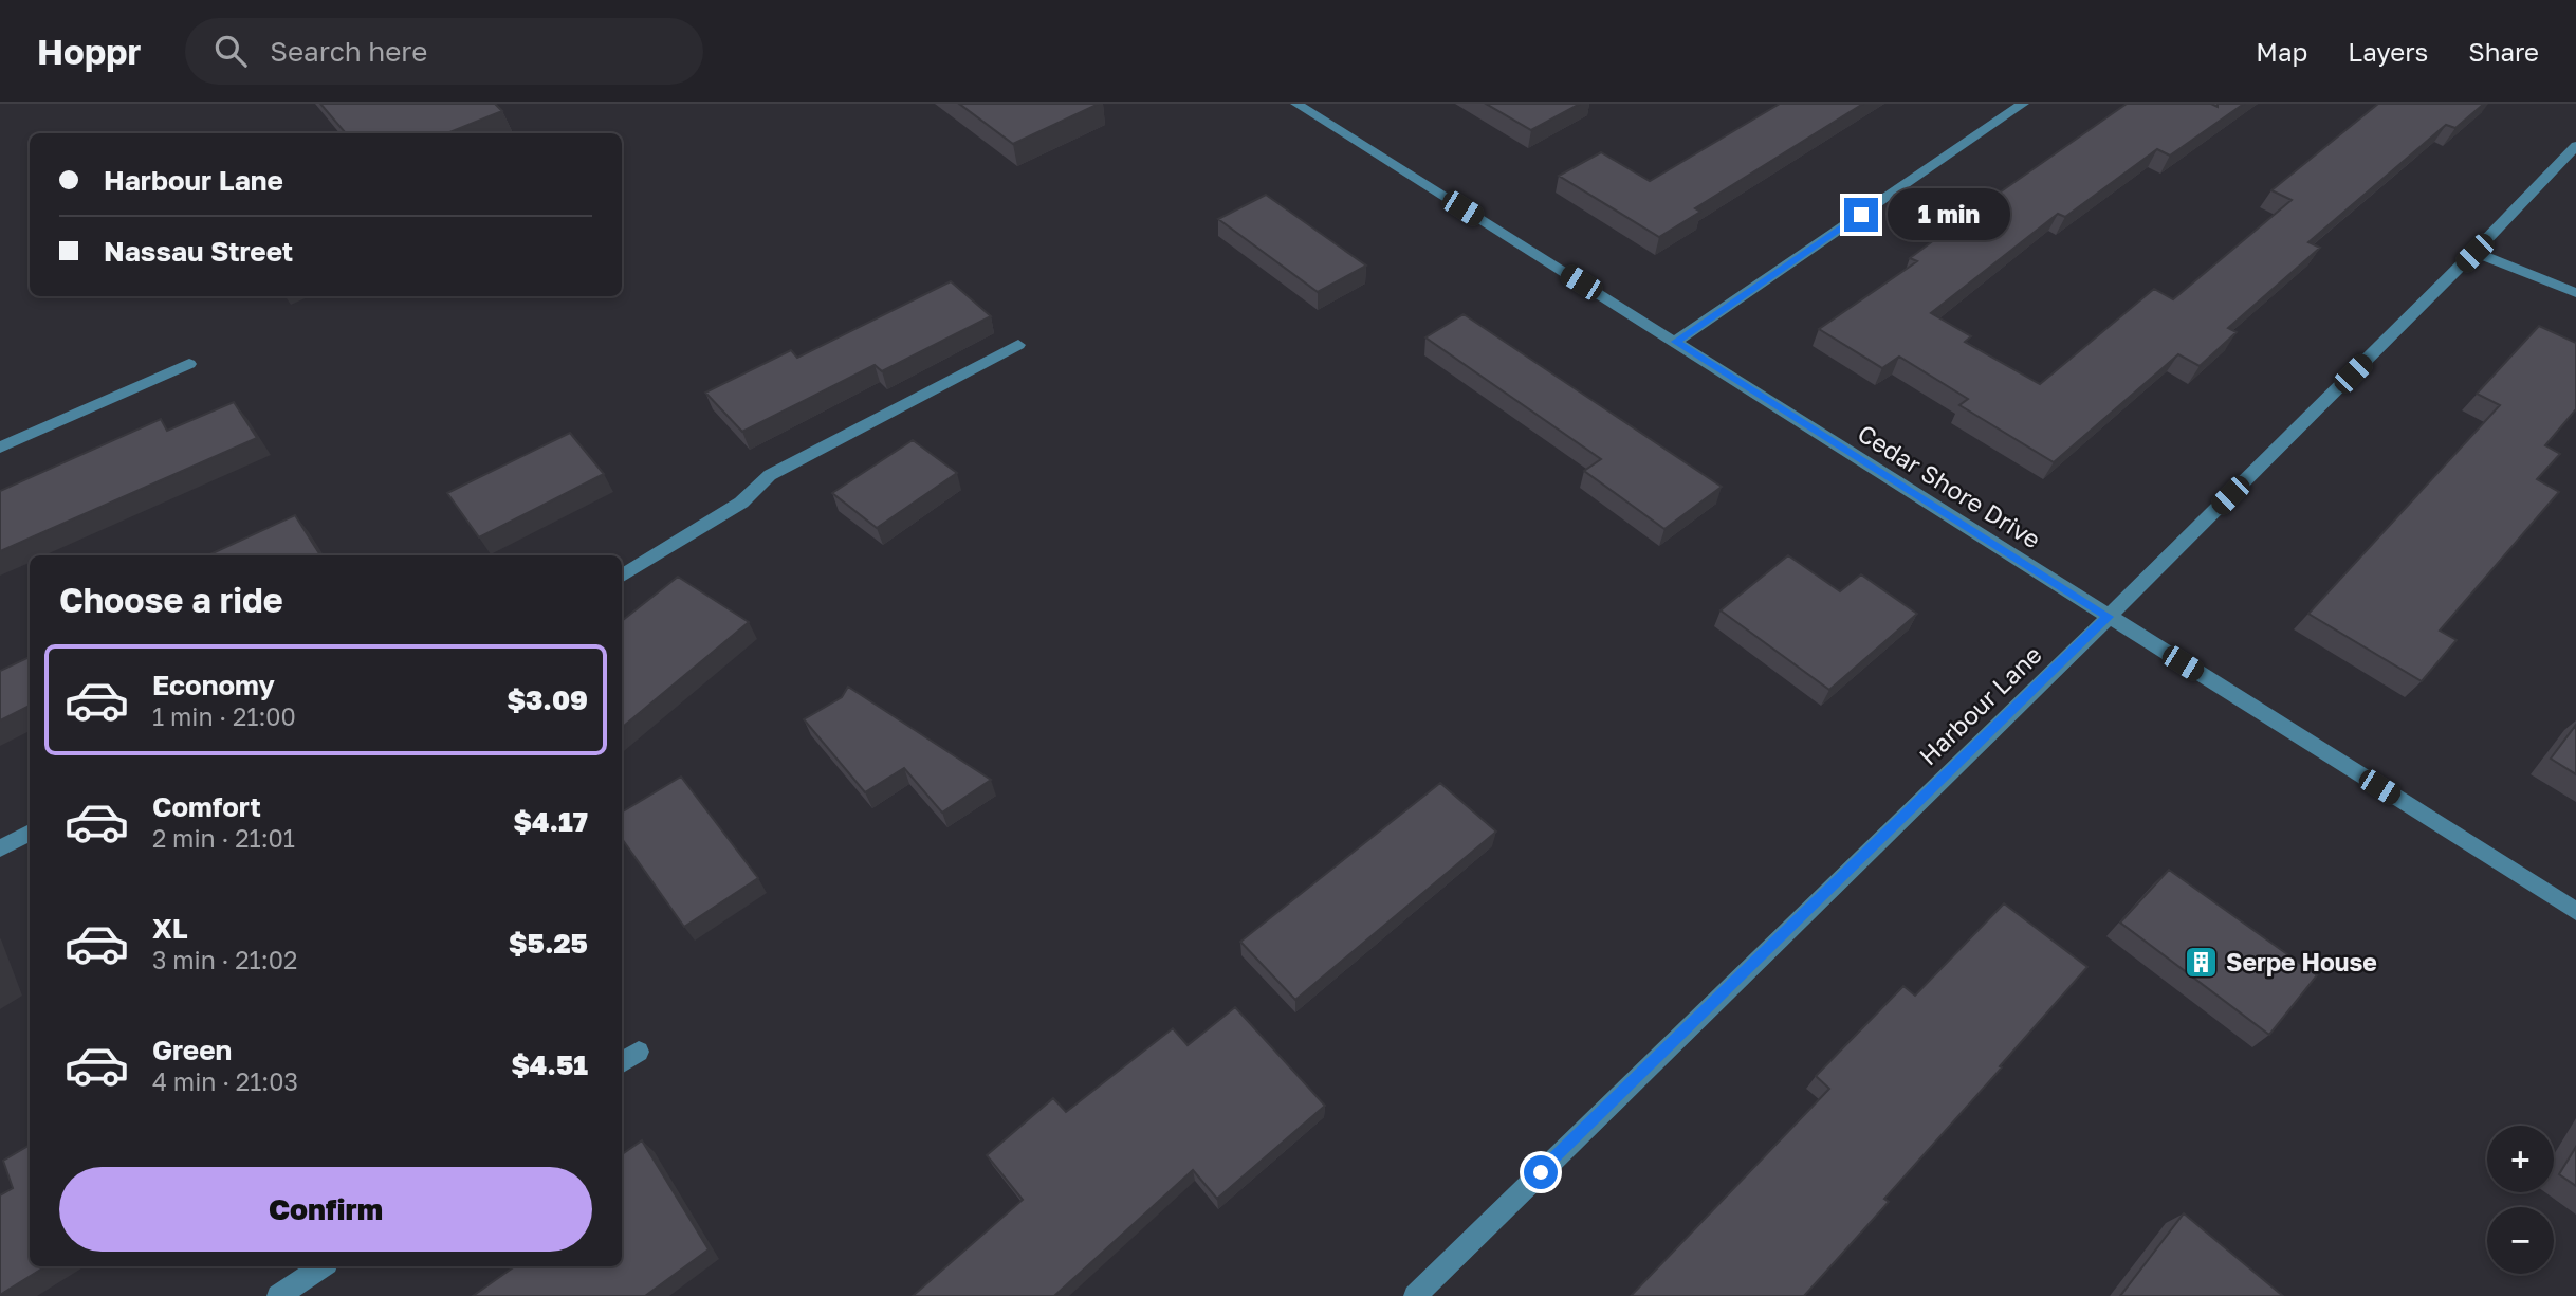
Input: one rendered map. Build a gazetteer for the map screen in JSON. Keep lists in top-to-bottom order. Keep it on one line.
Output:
{"streets":{"street":["Cedar Shore Drive","Harbour Lane"]},"crossings":[["Cedar Shore Drive","Harbour Lane"]],"places":{"building":["Serpe House"]},"page":{"header":"Hoppr","search":"Search here","nav":["Map","Layers","Share"],"banner":["Harbour Lane","Nassau Street"],"bubble":"1 min","heading":"Choose a ride","list":[{"name":"Economy","note":"1 min · 21:00","value":"$3.09"},{"name":"Comfort","note":"2 min · 21:01","value":"$4.17"},{"name":"XL","note":"3 min · 21:02","value":"$5.25"},{"name":"Green","note":"4 min · 21:03","value":"$4.51"}],"map_buttons":["+","−"],"buttons":"Confirm"}}
